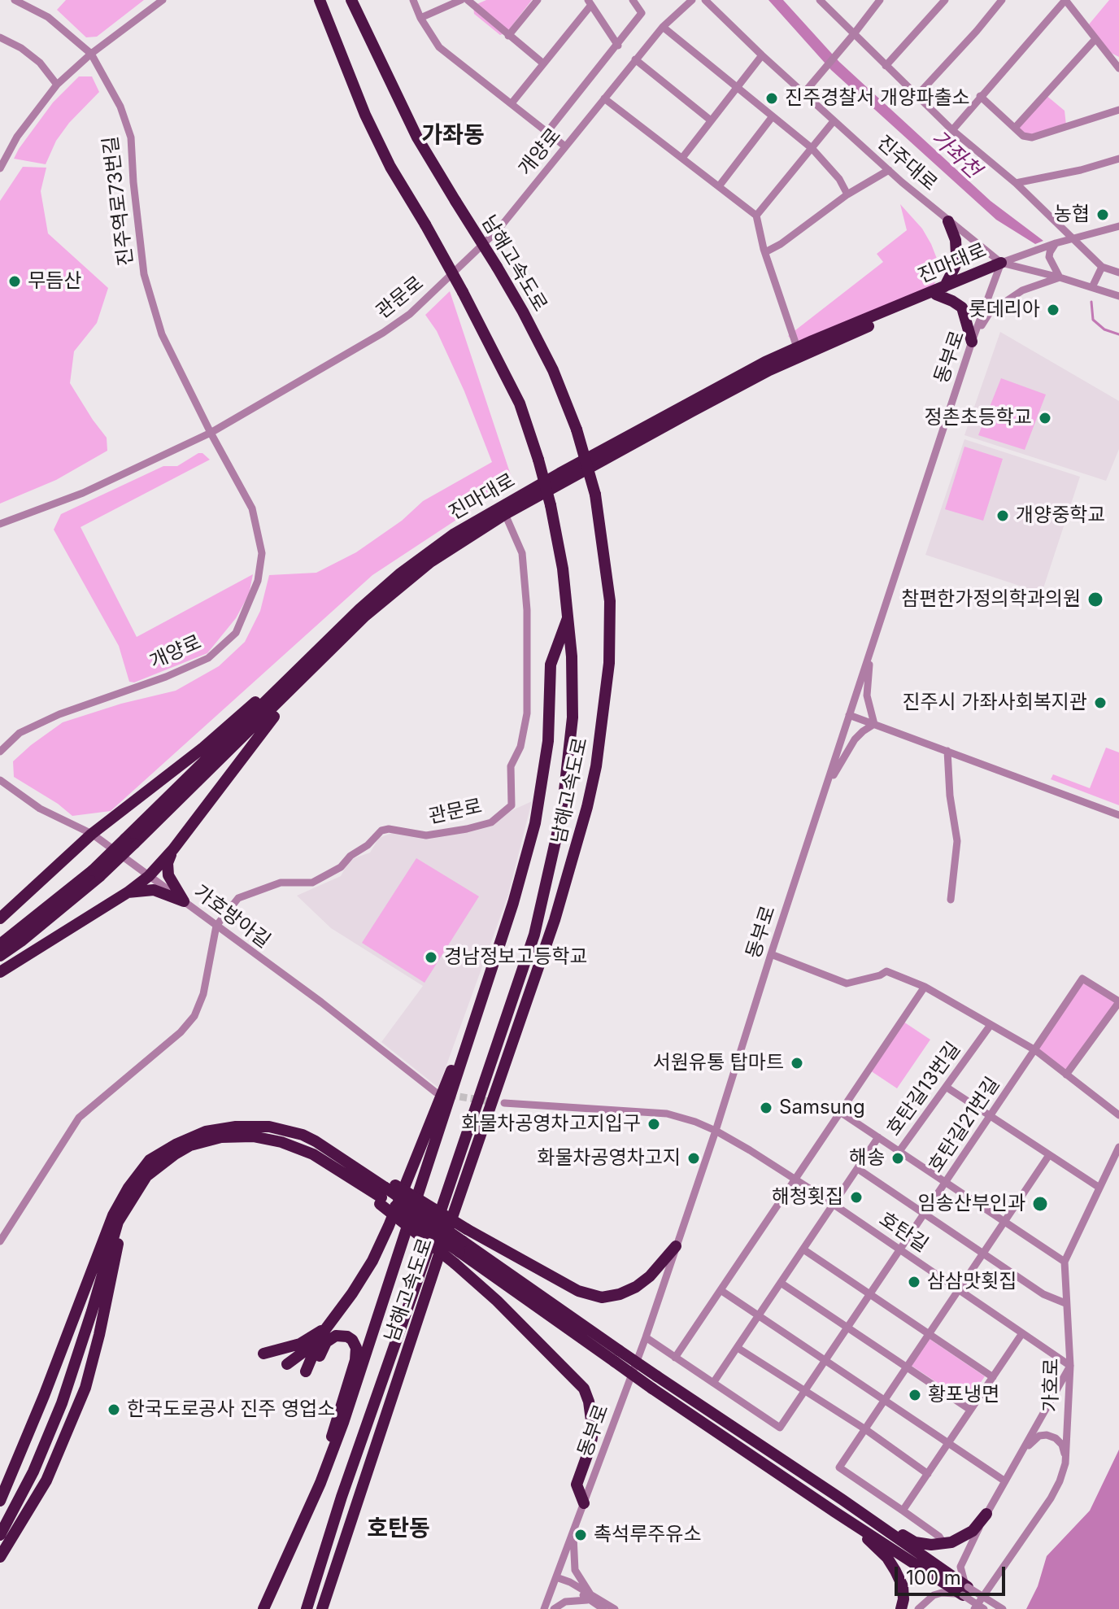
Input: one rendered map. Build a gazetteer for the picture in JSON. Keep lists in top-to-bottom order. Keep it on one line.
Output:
{"streets":{"highway":["남해고속도로","진마대로"],"street":["개양로","진주대로","진주역로73번길","관문로","동부로","가호방아길","호탄길13번길","호탄길21번길","호탄길","가호로"]},"crossings":[["개양로","진주역로73번길"],["개양로","관문로"],["진주대로","진마대로"],["진주대로","동부로"],["진주역로73번길","관문로"],["진마대로","관문로"],["진마대로","동부로"],["관문로","가호방아길"],["동부로","호탄길"],["호탄길13번길","호탄길21번길"],["호탄길13번길","호탄길"],["호탄길21번길","호탄길"],["호탄길","가호로"]],"districts":["가좌동","호탄동"],"water":["가좌천"],"places":["진주경찰서 개양파출소","농협","무듬산","롯데리아","정촌초등학교","개양중학교","참편한가정의학과의원","진주시 가좌사회복지관","경남정보고등학교","서원유통 탑마트","Samsung","화물차공영차고지입구","화물차공영차고지","해송","해청횟집","임송산부인과","삼삼맛횟집","황포냉면","한국도로공사 진주 영업소","촉석루주유소"],"scale_bar":"100 m"}
